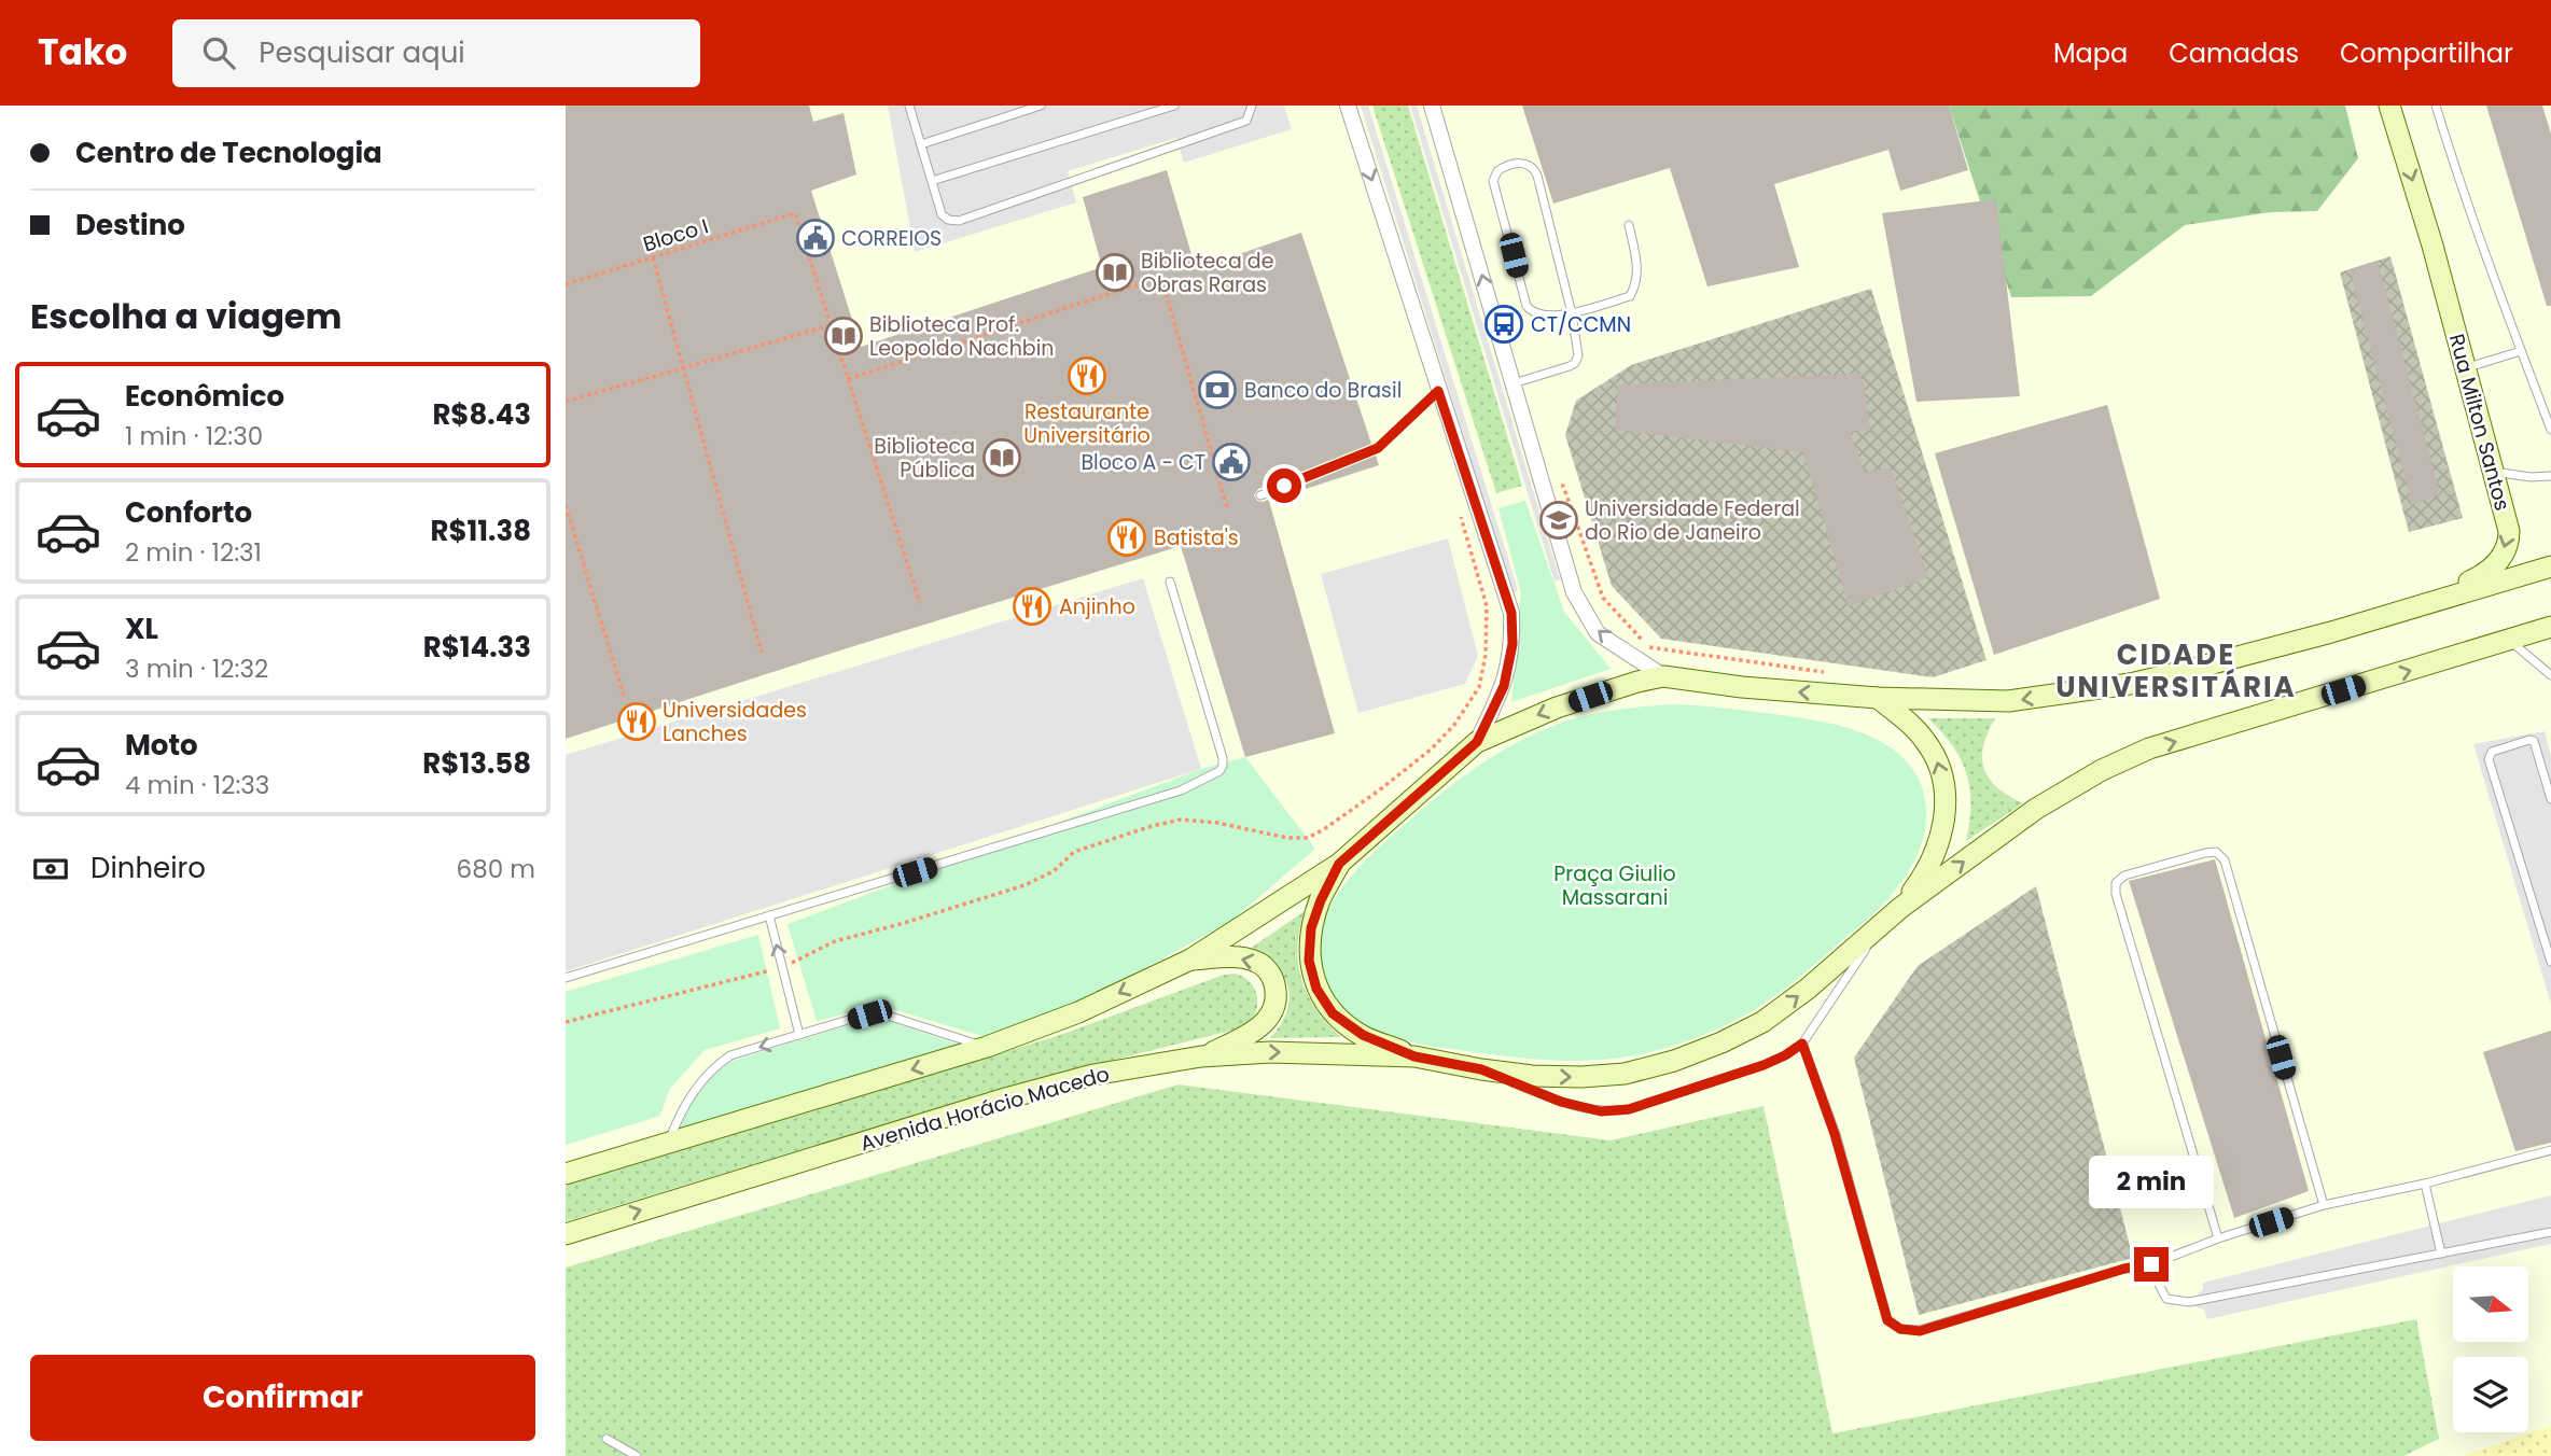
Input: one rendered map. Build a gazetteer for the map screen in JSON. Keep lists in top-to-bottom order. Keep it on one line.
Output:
{"streets":{"street":["Rua Milton Santos","Avenida Horácio Macedo"],"path":["Bloco I"]},"districts":["CIDADE UNIVERSITÁRIA"],"parks":["Praça Giulio Massarani"],"places":{"public building":["CORREIOS","Bloco A - CT"],"library":["Biblioteca de Obras Raras","Biblioteca Prof. Leopoldo Nachbin","Biblioteca Pública"],"bus stop":["CT/CCMN"],"restaurant":["Restaurante Universitário","Batista's","Anjinho","Universidades Lanches"],"bank":["Banco do Brasil"],"school or university":["Universidade Federal do Rio de Janeiro"]},"north":"right","page":{"header":"Tako","search":"Pesquisar aqui","nav":["Mapa","Camadas","Compartilhar"],"banner":["Centro de Tecnologia","Destino"],"heading":"Escolha a viagem","list":[{"name":"Econômico","note":"1 min · 12:30","value":"R$8.43"},{"name":"Conforto","note":"2 min · 12:31","value":"R$11.38"},{"name":"XL","note":"3 min · 12:32","value":"R$14.33"},{"name":"Moto","note":"4 min · 12:33","value":"R$13.58"}],"pay":["Dinheiro","680 m"],"bubble":"2 min","buttons":"Confirmar"}}
